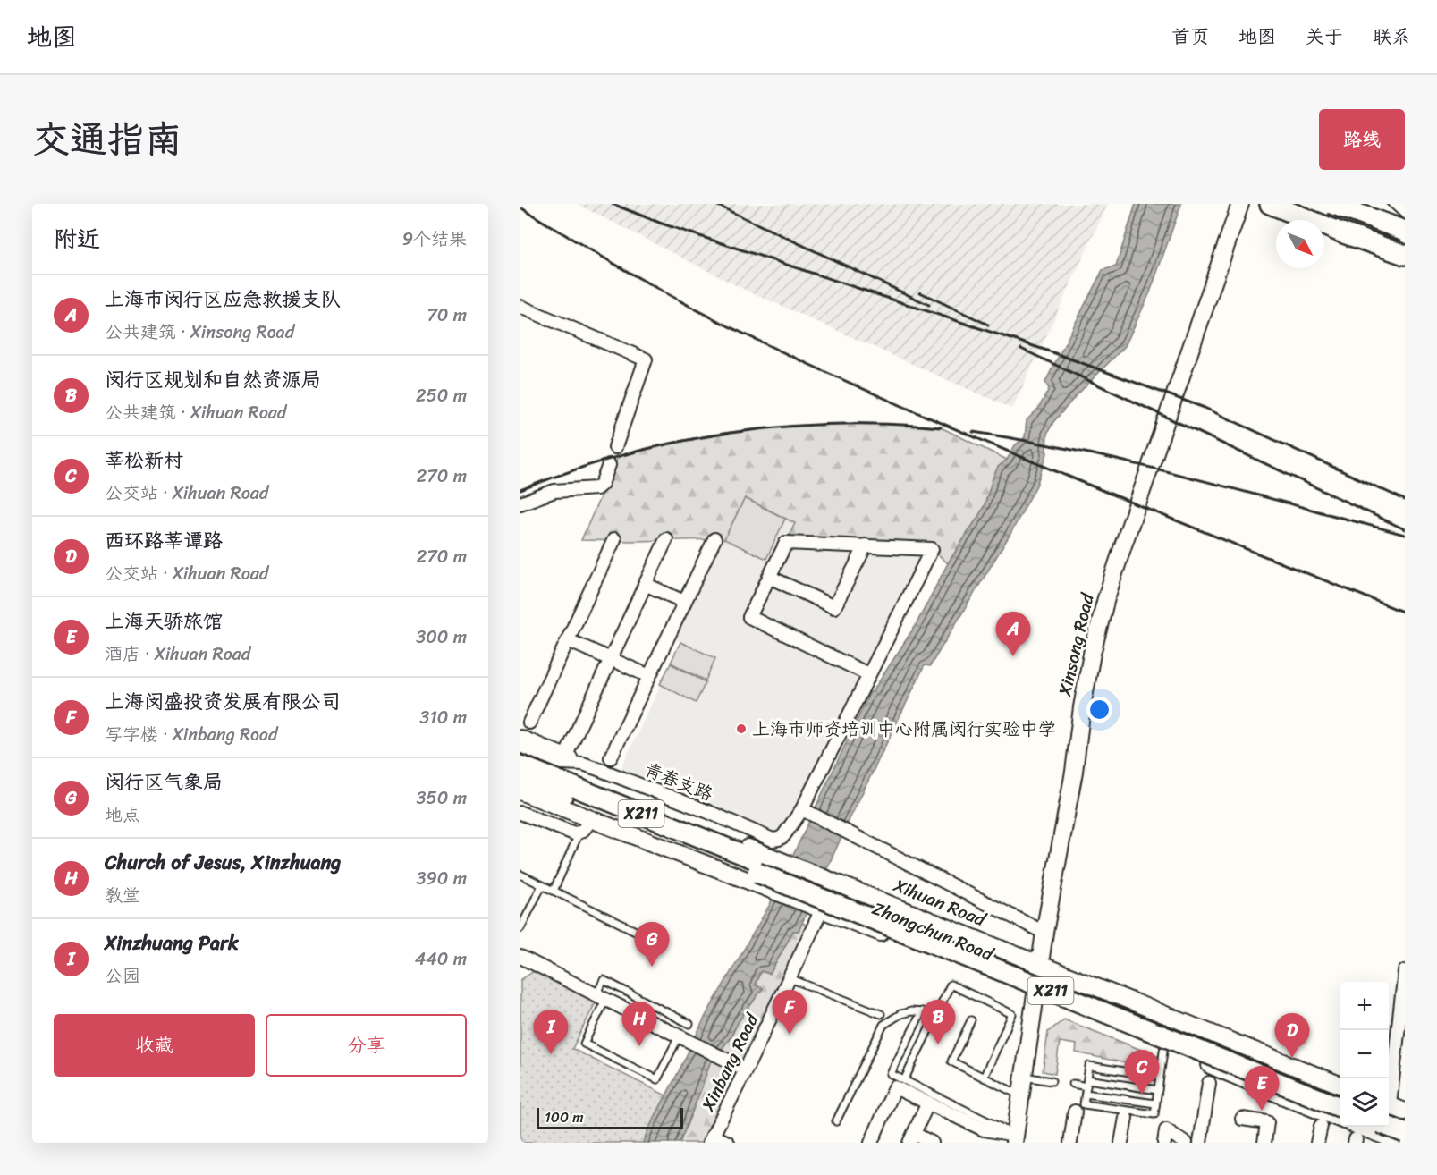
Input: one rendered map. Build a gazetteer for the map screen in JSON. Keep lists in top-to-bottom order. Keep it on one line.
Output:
{"streets":{"main road":["Xinsong Road","X211","Xihuan Road","Zhongchun Road"],"street":["青春支路","Xinbang Road"]},"crossings":[["Xinsong Road","Xihuan Road"]],"places":["上海市师资培训中心附属闵行实验中学"],"scale_bar":"100 m","north":"bottom right","page":{"header":"地图","nav":["首页","地图","关于","联系"],"title":"交通指南","buttons":["路线",["收藏","分享"]],"heading":["附近","9个结果"],"list":[{"mark":"A","name":"上海市闵行区应急救援支队","note":"公共建筑 · Xinsong Road","value":"70 m"},{"mark":"B","name":"闵行区规划和自然资源局","note":"公共建筑 · Xihuan Road","value":"250 m"},{"mark":"C","name":"莘松新村","note":"公交站 · Xihuan Road","value":"270 m"},{"mark":"D","name":"西环路莘谭路","note":"公交站 · Xihuan Road","value":"270 m"},{"mark":"E","name":"上海天骄旅馆","note":"酒店 · Xihuan Road","value":"300 m"},{"mark":"F","name":"上海闵盛投资发展有限公司","note":"写字楼 · Xinbang Road","value":"310 m"},{"mark":"G","name":"闵行区气象局","note":"地点","value":"350 m"},{"mark":"H","name":"Church of Jesus, Xinzhuang","note":"教堂","value":"390 m"},{"mark":"I","name":"Xinzhuang Park","note":"公园","value":"440 m"}],"pins":["A","G","F","B","H","I","D","C","E"],"map_buttons":["+","−"],"scale":"100 m"}}
